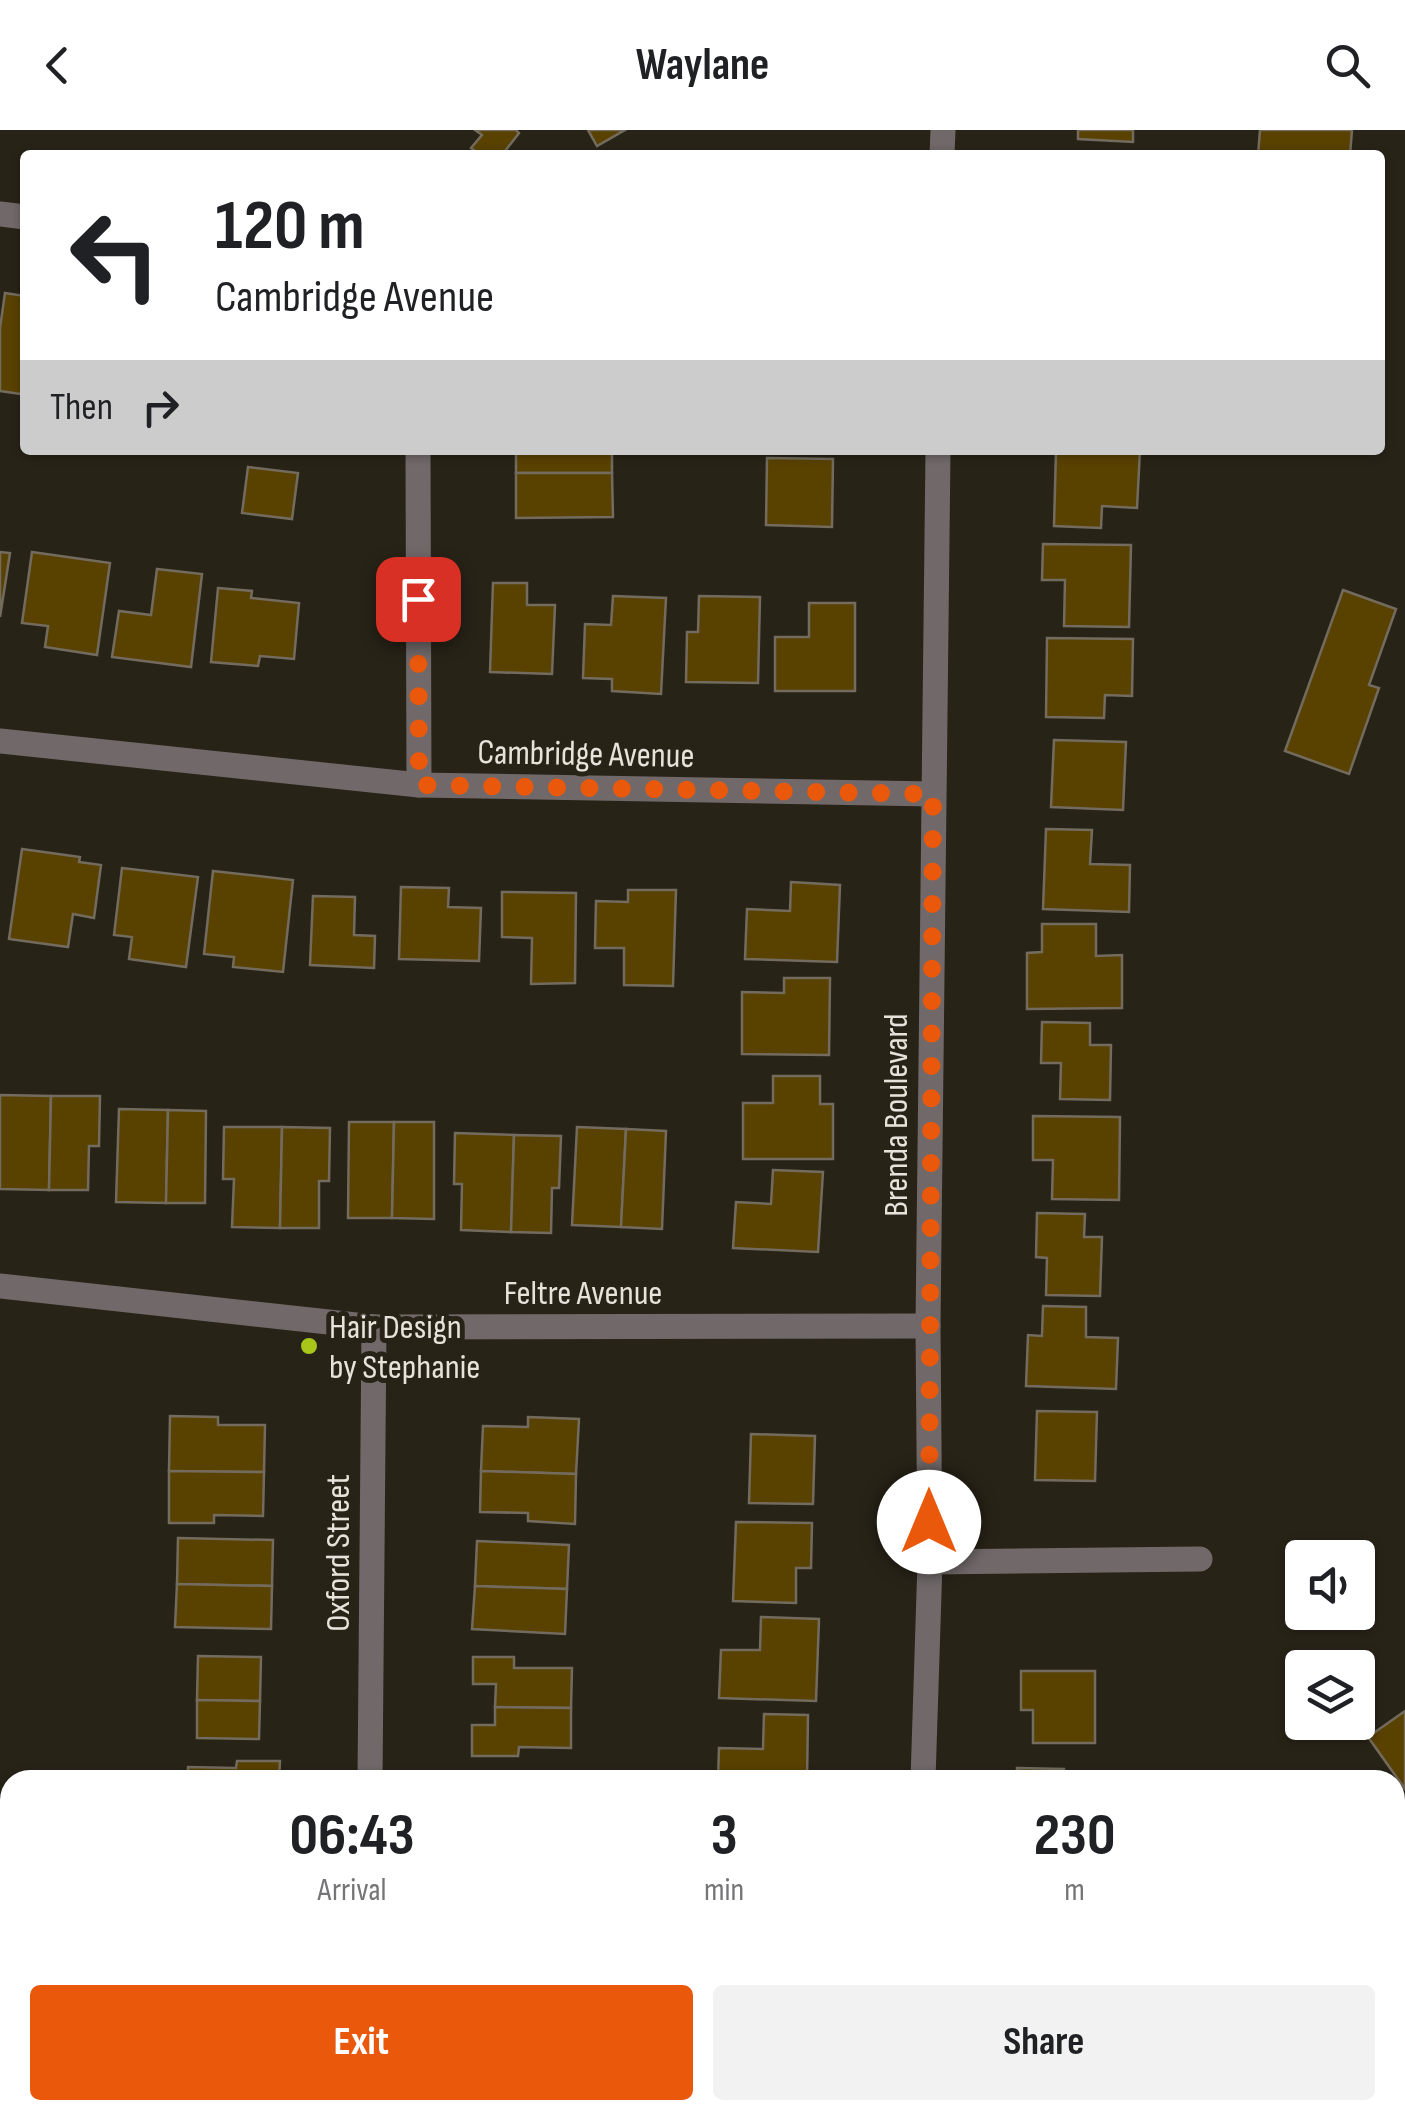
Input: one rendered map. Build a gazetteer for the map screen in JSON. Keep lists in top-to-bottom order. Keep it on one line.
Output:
{"streets":{"street":["Cambridge Avenue","Brenda Boulevard","Feltre Avenue","Oxford Street"]},"crossings":[["Cambridge Avenue","Brenda Boulevard"],["Brenda Boulevard","Feltre Avenue"],["Feltre Avenue","Oxford Street"]],"places":["Hair Design by Stephanie"],"page":{"header":"Waylane","turn":["120 m","Cambridge Avenue"],"then":"Then","eta":["06:43","Arrival","3","min","230","m"],"buttons":["Exit","Share"]}}
